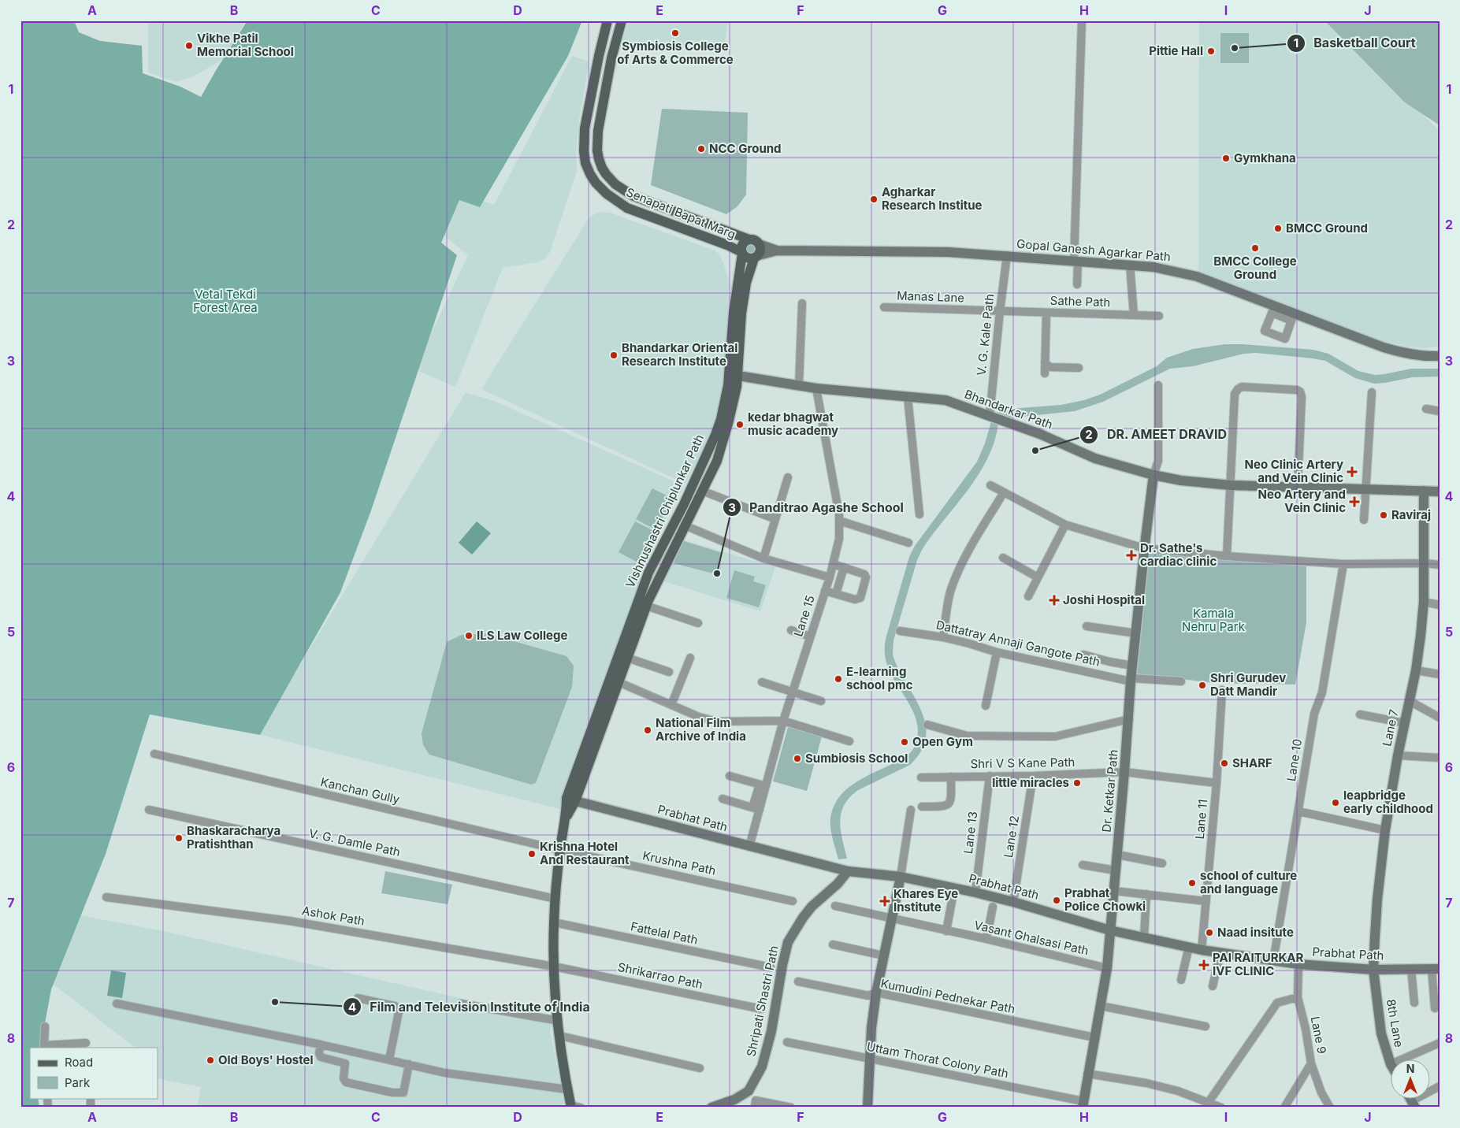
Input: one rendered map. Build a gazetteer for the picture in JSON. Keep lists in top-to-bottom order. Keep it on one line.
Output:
{"streets":{"main road":["Senapati Bapat Marg","Vishnushastri Chiplunkar Path"],"street":["Gopal Ganesh Agarkar Path","Manas Lane","Sathe Path","V. G. Kale Path","Bhandarkar Path","Lane 15","Dattatray Annaji Gangote Path","Lane 7","Lane 10","Shri V S Kane Path","Kanchan Gully","Dr. Ketkar Path","Prabhat Path","Lane 11","Lane 13","Lane 12","V. G. Damle Path","Krushna Path","Ashok Path","Fattelal Path","Vasant Ghalsasi Path","Shrikarrao Path","Kumudini Pednekar Path","Shripati Shastri Path","8th Lane","Lane 9","Uttam Thorat Colony Path"]},"crossings":[["Senapati Bapat Marg","Gopal Ganesh Agarkar Path"],["Senapati Bapat Marg","Vishnushastri Chiplunkar Path"],["Gopal Ganesh Agarkar Path","V. G. Kale Path"],["Gopal Ganesh Agarkar Path","Vishnushastri Chiplunkar Path"],["Manas Lane","Sathe Path"],["Manas Lane","V. G. Kale Path"],["Sathe Path","V. G. Kale Path"],["V. G. Kale Path","Bhandarkar Path"],["Bhandarkar Path","Vishnushastri Chiplunkar Path"],["Bhandarkar Path","Lane 15"],["Bhandarkar Path","Lane 7"],["Bhandarkar Path","Dr. Ketkar Path"],["Vishnushastri Chiplunkar Path","Kanchan Gully"],["Vishnushastri Chiplunkar Path","Prabhat Path"],["Vishnushastri Chiplunkar Path","V. G. Damle Path"],["Vishnushastri Chiplunkar Path","Krushna Path"],["Vishnushastri Chiplunkar Path","Ashok Path"],["Vishnushastri Chiplunkar Path","Fattelal Path"],["Vishnushastri Chiplunkar Path","Shrikarrao Path"],["Lane 15","Prabhat Path"],["Dattatray Annaji Gangote Path","Dr. Ketkar Path"],["Lane 7","Prabhat Path"],["Lane 7","8th Lane"],["Lane 10","Prabhat Path"],["Shri V S Kane Path","Dr. Ketkar Path"],["Shri V S Kane Path","Lane 11"],["Shri V S Kane Path","Lane 13"],["Shri V S Kane Path","Lane 12"],["Kanchan Gully","Krushna Path"],["Dr. Ketkar Path","Prabhat Path"],["Dr. Ketkar Path","Vasant Ghalsasi Path"],["Dr. Ketkar Path","Kumudini Pednekar Path"],["Dr. Ketkar Path","Uttam Thorat Colony Path"],["Prabhat Path","Lane 11"],["Prabhat Path","Lane 13"],["Prabhat Path","Lane 12"],["Prabhat Path","Shripati Shastri Path"],["Prabhat Path","8th Lane"],["Prabhat Path","Lane 9"],["Ashok Path","Shrikarrao Path"]],"parks":["Vetal Tekdi Forest Area","Kamala Nehru Park"],"places":{"other":["Symbiosis College of Arts & Commerce","Vikhe Patil Memorial School","Basketball Court","Pittie Hall","NCC Ground","Gymkhana","Agharkar Research Institue","BMCC Ground","BMCC College Ground","Bhandarkar Oriental Research Institute","kedar bhagwat music academy","DR. AMEET DRAVID","Raviraj","Panditrao Agashe School","ILS Law College","E-learning school pmc","Shri Gurudev Datt Mandir","National Film Archive of India","Open Gym","Sumbiosis School","SHARF","little miracles","leapbridge early childhood","Bhaskaracharya Pratishthan","Krishna Hotel And Restaurant","school of culture and language","Prabhat Police Chowki","Naad insitute","Film and Television Institute of India","Old Boys' Hostel"],"health":["Neo Clinic Artery and Vein Clinic","Neo Artery and Vein Clinic","Dr. Sathe's cardiac clinic","Joshi Hospital","Khares Eye Institute","PAI RAITURKAR IVF CLINIC"]},"legend":["Road","Park"],"north":"top","grid":{"columns":["A","B","C","D","E","F","G","H","I","J"],"rows":["1","2","3","4","5","6","7","8"]}}
